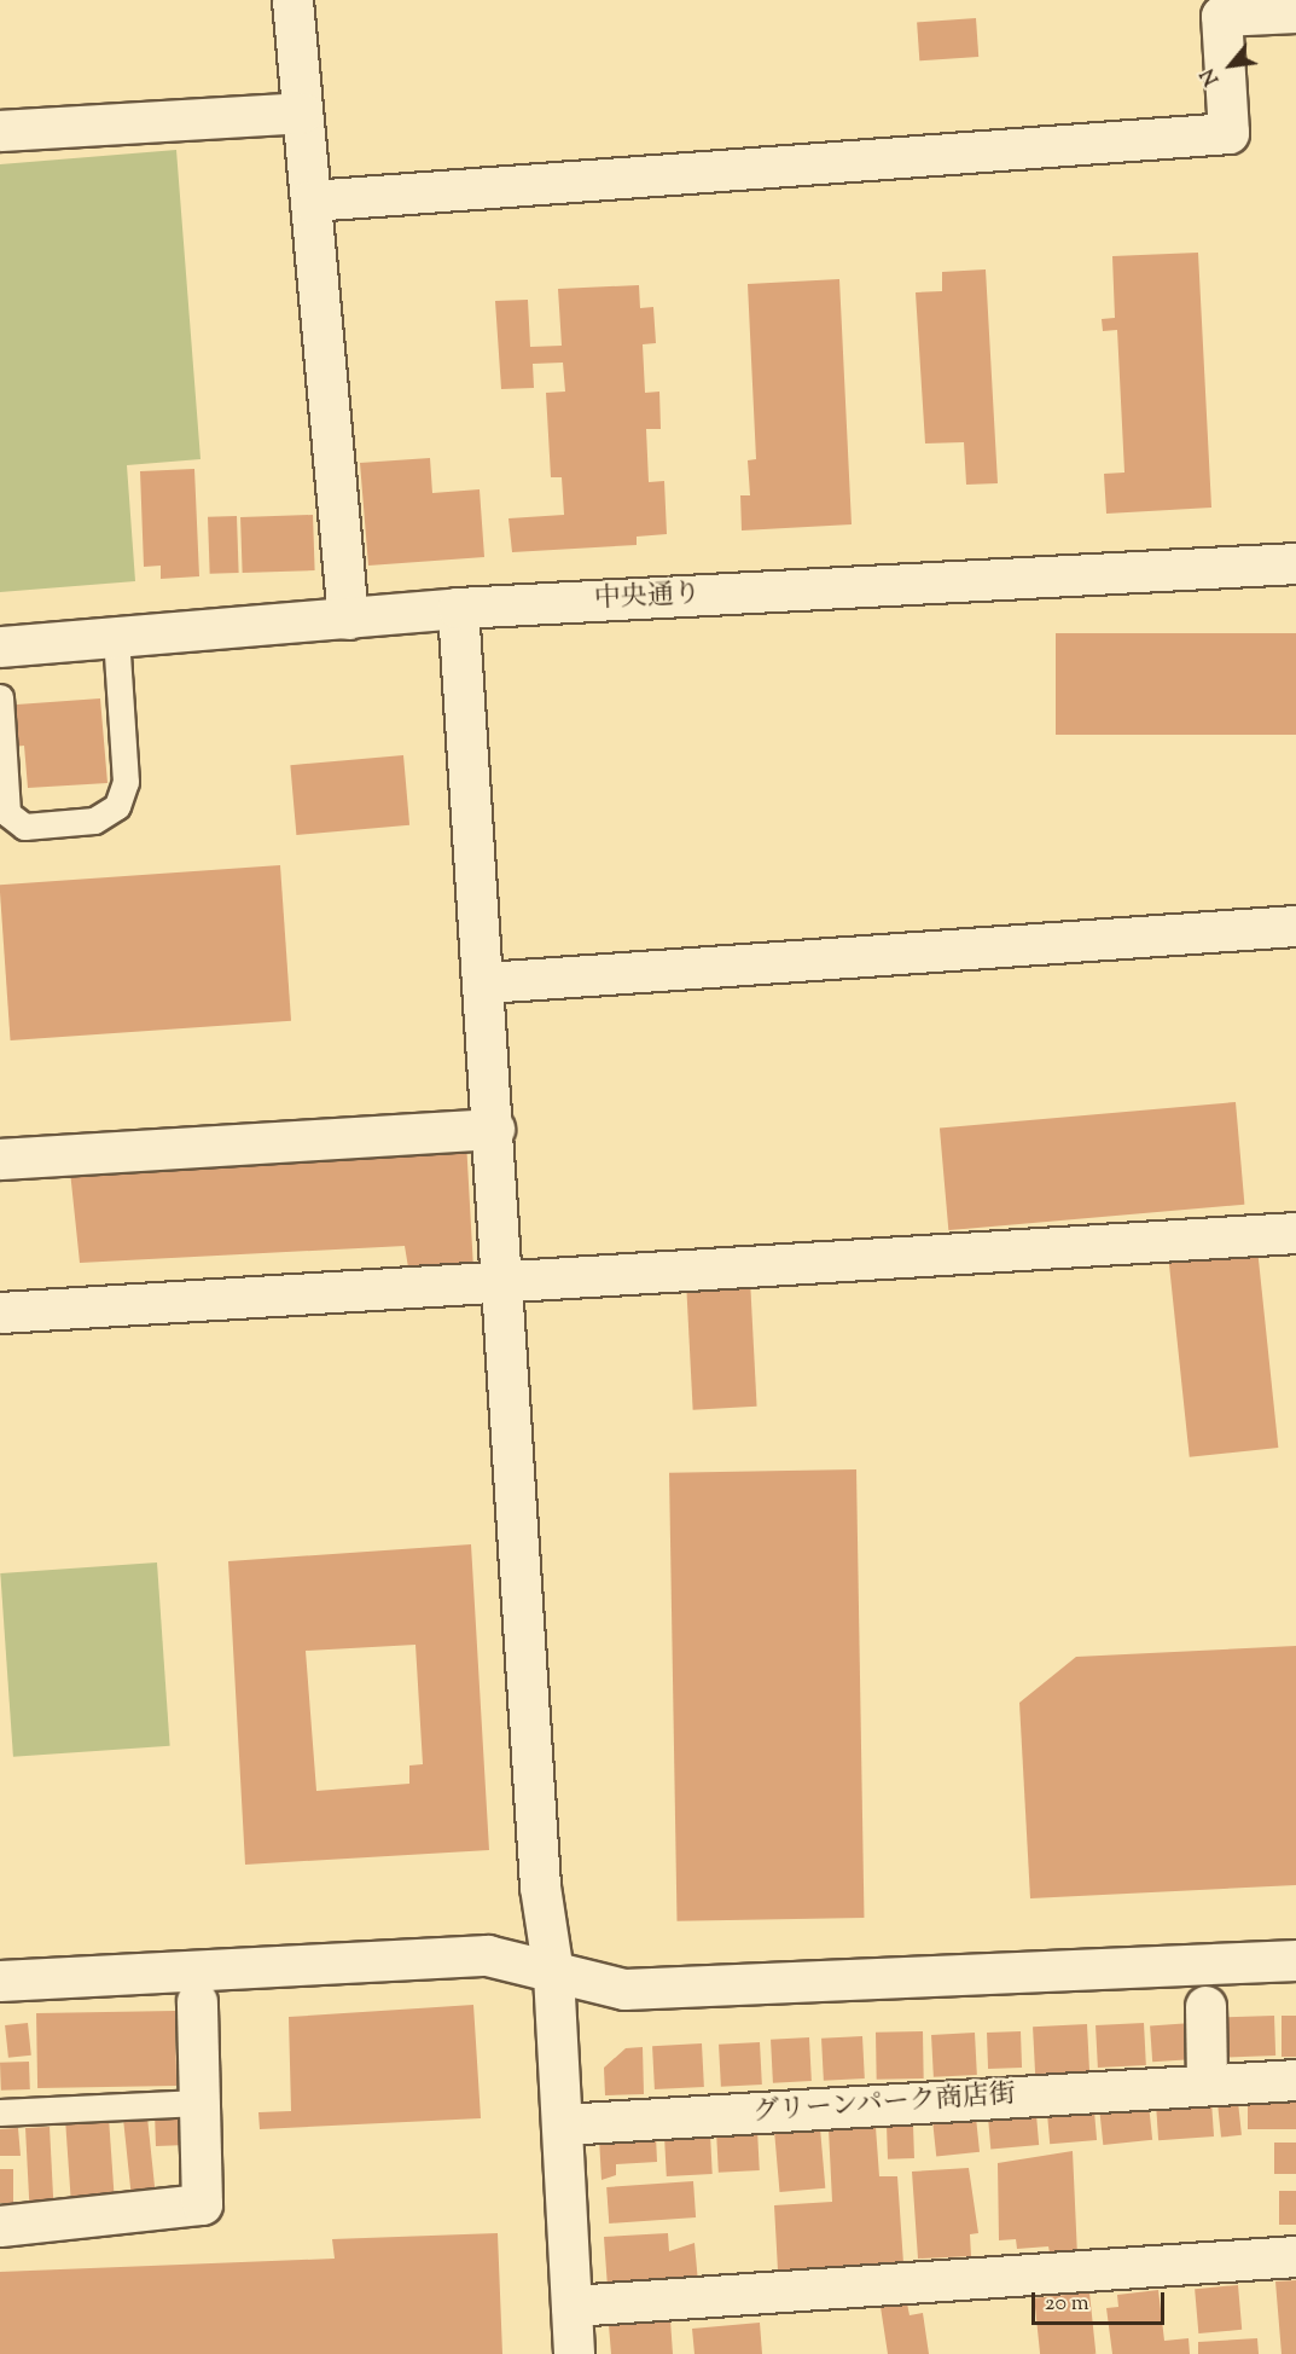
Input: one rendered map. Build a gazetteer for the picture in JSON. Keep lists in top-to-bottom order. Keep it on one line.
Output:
{"streets":{"street":["中央通り","グリーンパーク商店街"]},"scale_bar":"20 m","north":"bottom left"}
